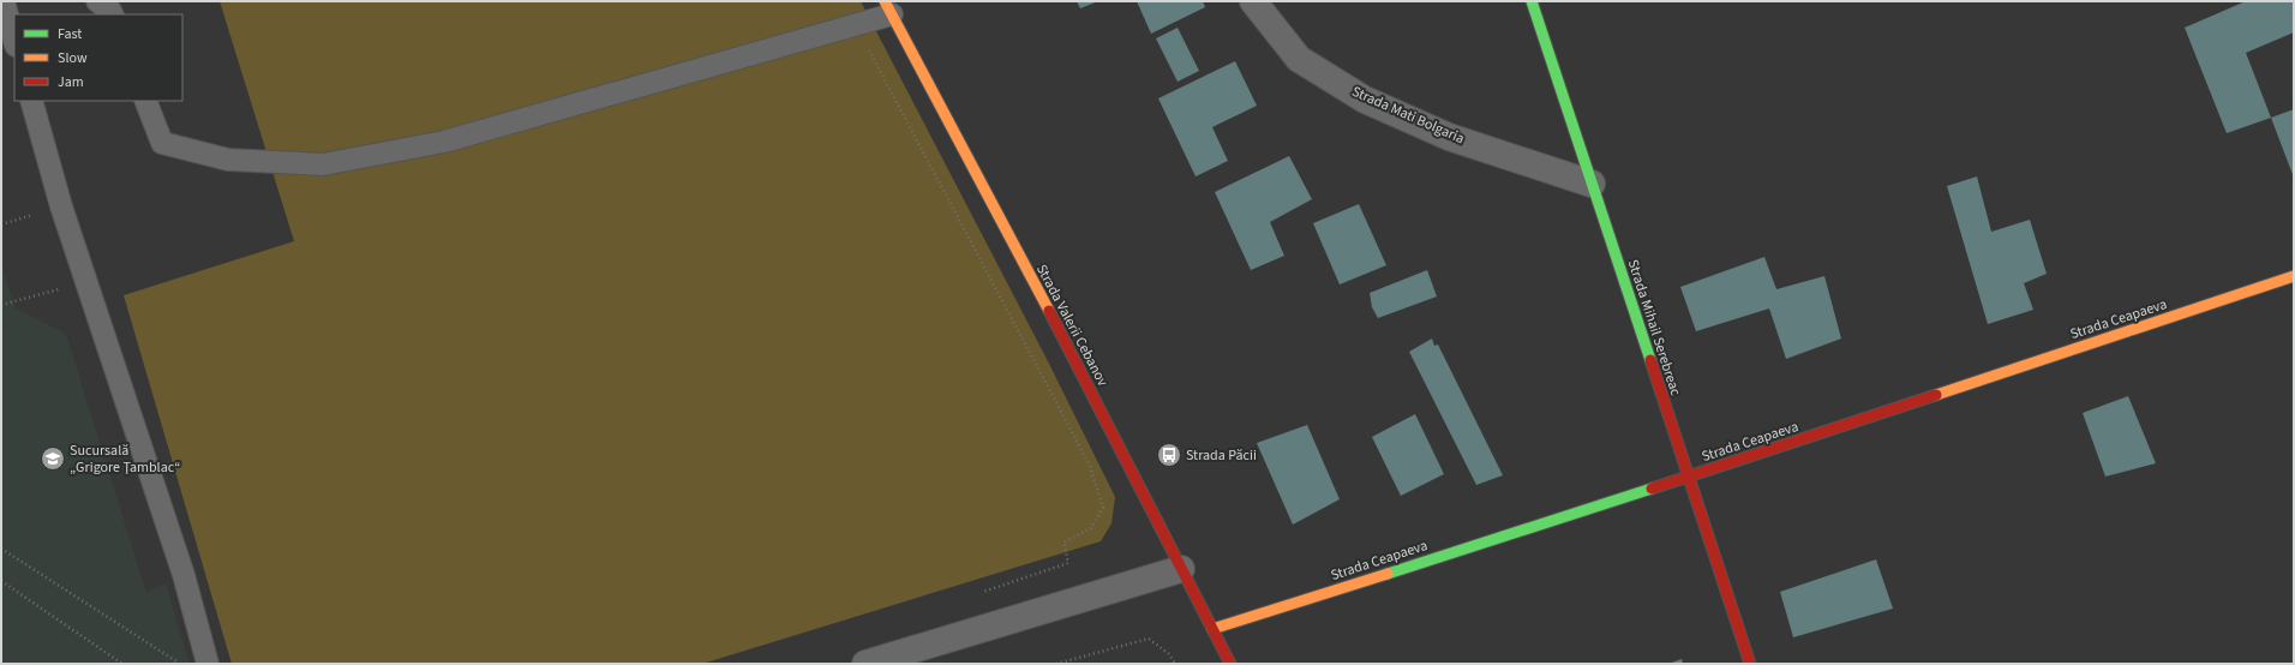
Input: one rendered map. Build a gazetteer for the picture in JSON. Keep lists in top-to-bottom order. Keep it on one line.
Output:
{"streets":{"street":["Strada Mati Bolgaria","Strada Ceapaeva","Strada Valerii Cebanov","Strada Mihail Serebreac"]},"crossings":[["Strada Mati Bolgaria","Strada Mihail Serebreac"],["Strada Ceapaeva","Strada Valerii Cebanov"],["Strada Ceapaeva","Strada Mihail Serebreac"]],"places":{"bus stop":["Strada Păcii"],"school or university":["Sucursală „Grigore Ţamblac“"]},"legend":["Fast","Slow","Jam"]}
